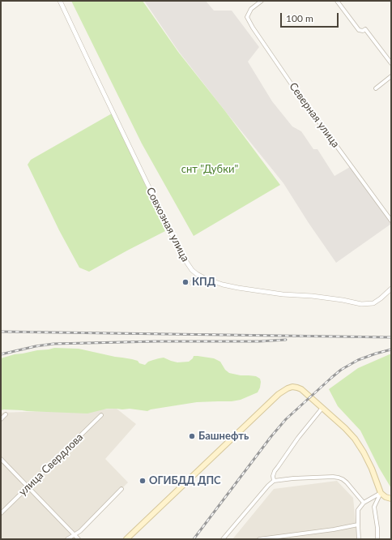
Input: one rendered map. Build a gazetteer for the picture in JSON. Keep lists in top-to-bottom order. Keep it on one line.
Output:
{"streets":{"street":["Северная улица","Совхозная улица","улица Свердлова"]},"parks":["снт \"Дубки\""],"places":["КПД","Башнефть","ОГИБДД ДПС"],"scale_bar":"100 m"}
